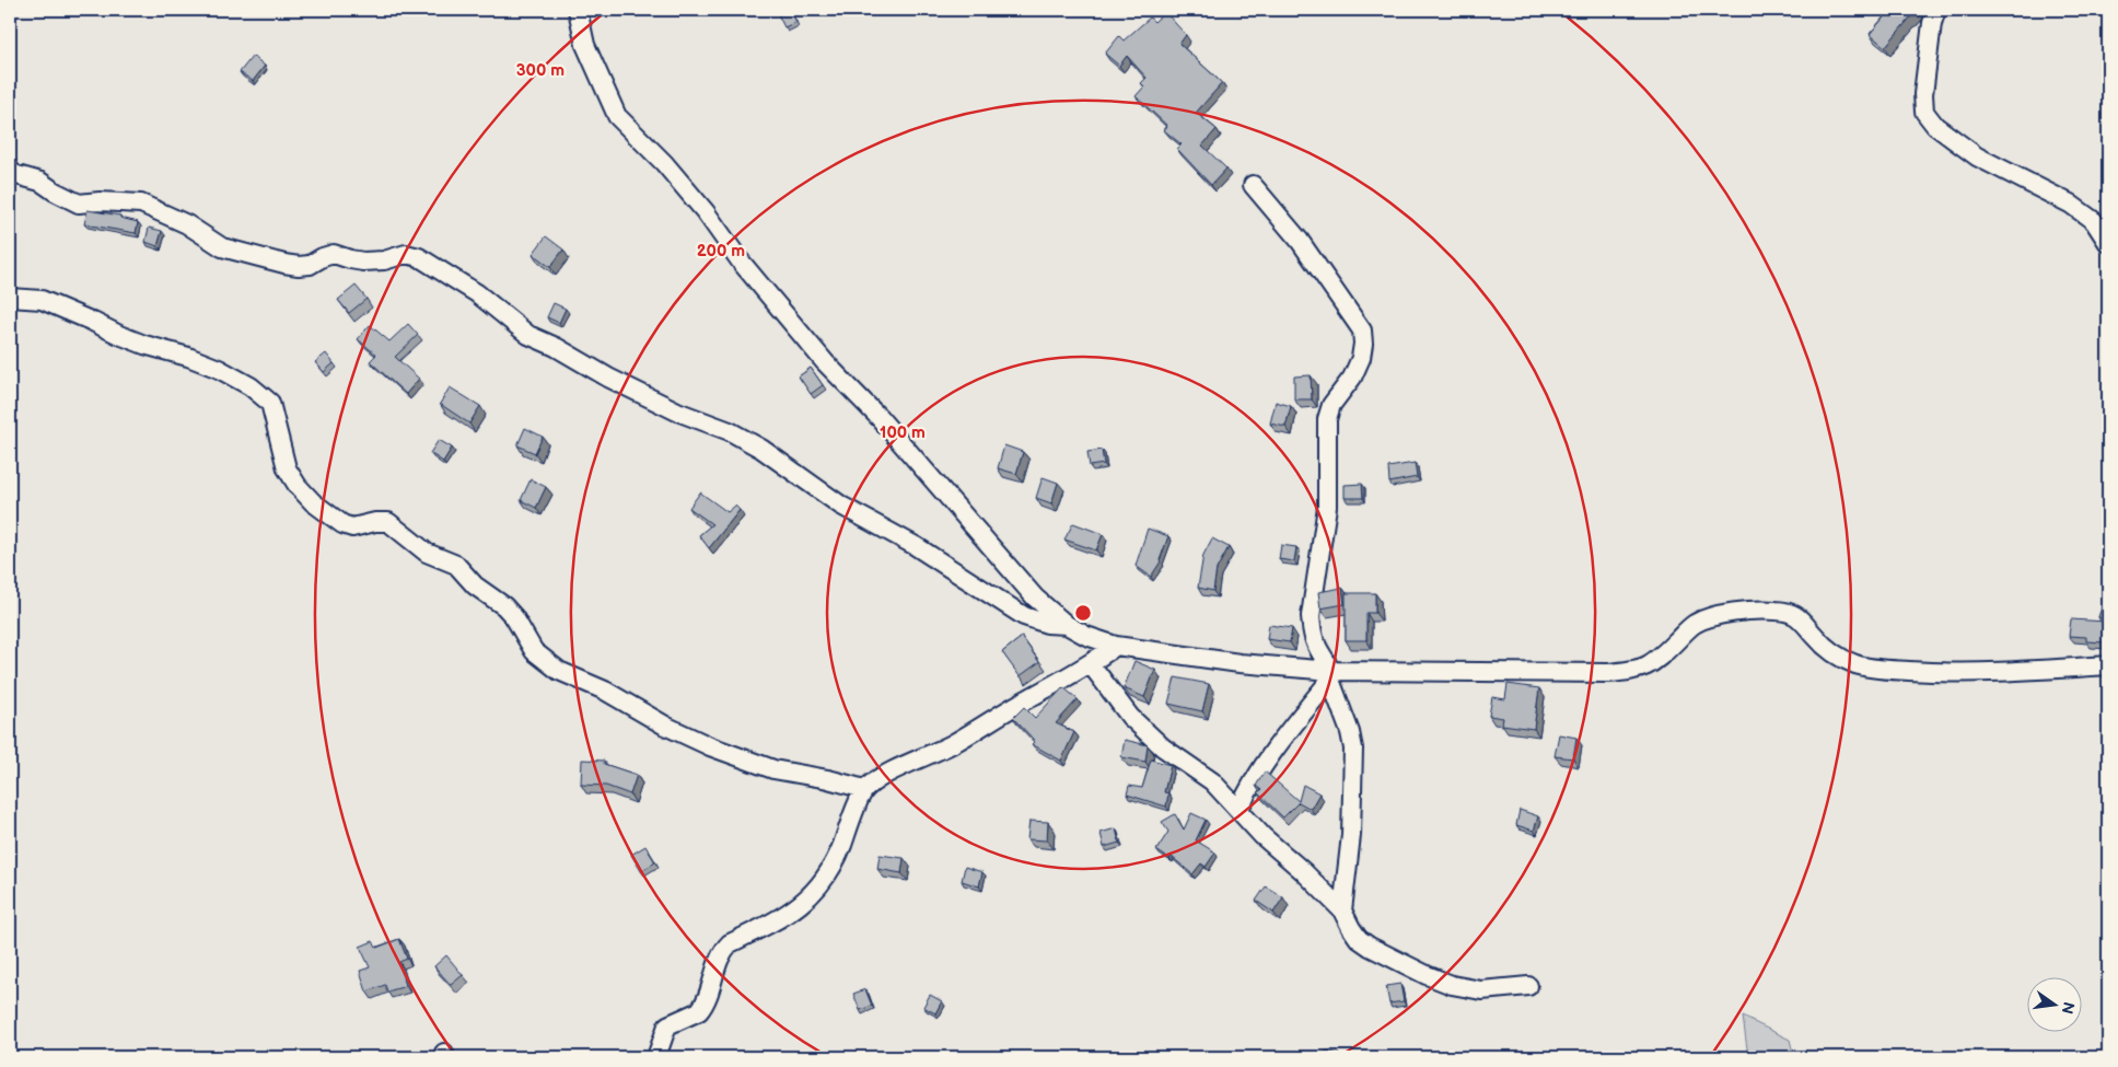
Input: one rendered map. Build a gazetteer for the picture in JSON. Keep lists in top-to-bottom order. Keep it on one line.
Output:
{"north":"right","rings":["300 m","200 m","100 m"]}
